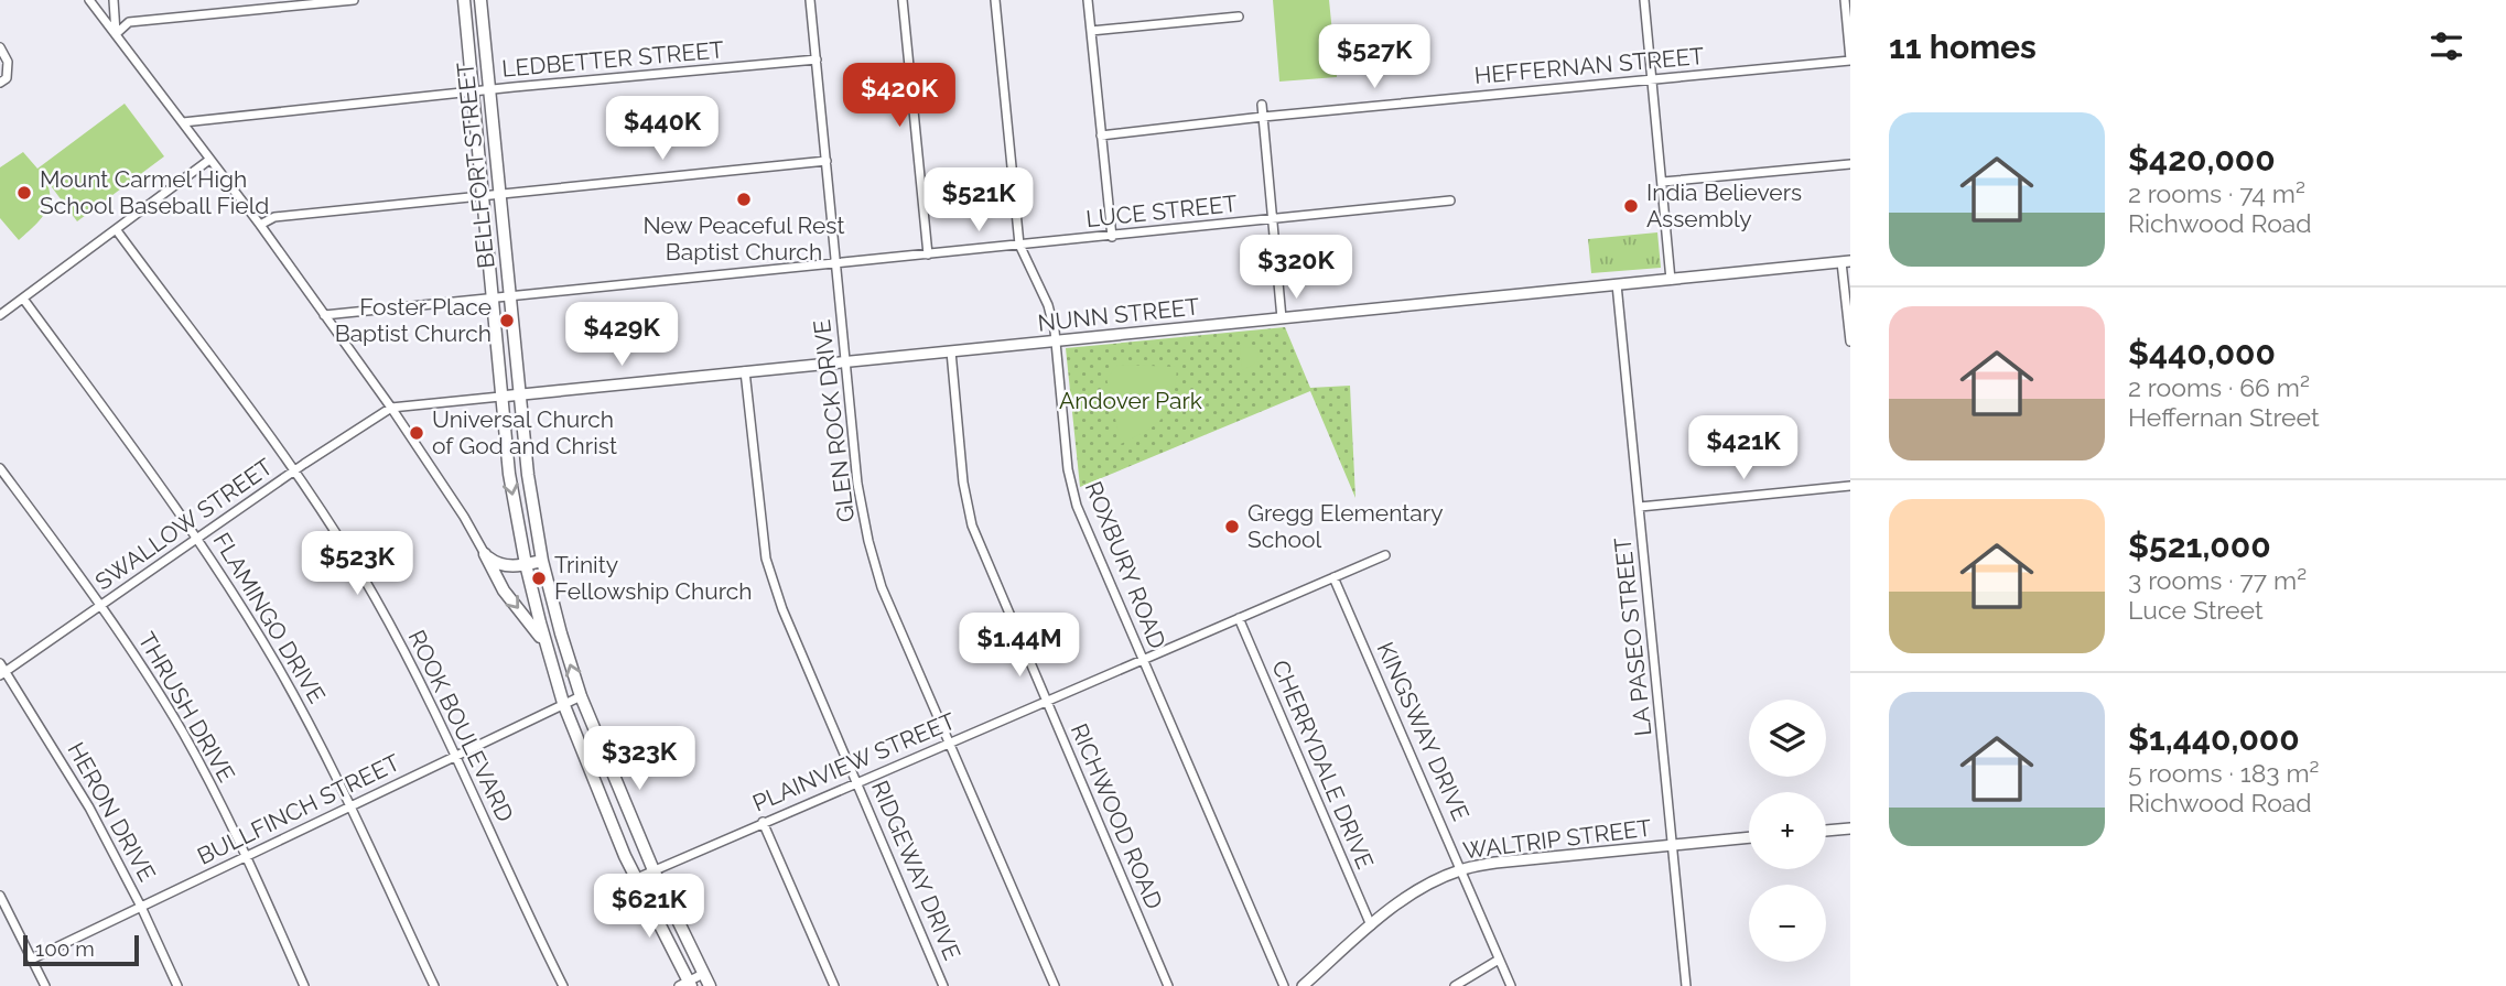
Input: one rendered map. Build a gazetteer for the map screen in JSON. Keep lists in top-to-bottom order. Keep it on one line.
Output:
{"streets":{"main road":["BELLFORT STREET"],"street":["LEDBETTER STREET","HEFFERNAN STREET","LUCE STREET","NUNN STREET","GLEN ROCK DRIVE","SWALLOW STREET","ROXBURY ROAD","FLAMINGO DRIVE","LA PASEO STREET","THRUSH DRIVE","ROOK BOULEVARD","KINGSWAY DRIVE","PLAINVIEW STREET","CHERRYDALE DRIVE","BULLFINCH STREET","HERON DRIVE","RICHWOOD ROAD","WALTRIP STREET","RIDGEWAY DRIVE"]},"crossings":[["LEDBETTER STREET","BELLFORT STREET"],["LEDBETTER STREET","GLEN ROCK DRIVE"],["BELLFORT STREET","LUCE STREET"],["BELLFORT STREET","NUNN STREET"],["BELLFORT STREET","PLAINVIEW STREET"],["BELLFORT STREET","BULLFINCH STREET"],["LUCE STREET","GLEN ROCK DRIVE"],["LUCE STREET","ROXBURY ROAD"],["NUNN STREET","GLEN ROCK DRIVE"],["NUNN STREET","SWALLOW STREET"],["NUNN STREET","ROXBURY ROAD"],["NUNN STREET","LA PASEO STREET"],["NUNN STREET","RICHWOOD ROAD"],["NUNN STREET","RIDGEWAY DRIVE"],["GLEN ROCK DRIVE","PLAINVIEW STREET"],["SWALLOW STREET","FLAMINGO DRIVE"],["SWALLOW STREET","THRUSH DRIVE"],["SWALLOW STREET","ROOK BOULEVARD"],["SWALLOW STREET","HERON DRIVE"],["ROXBURY ROAD","PLAINVIEW STREET"],["FLAMINGO DRIVE","BULLFINCH STREET"],["LA PASEO STREET","WALTRIP STREET"],["THRUSH DRIVE","BULLFINCH STREET"],["ROOK BOULEVARD","BULLFINCH STREET"],["KINGSWAY DRIVE","PLAINVIEW STREET"],["KINGSWAY DRIVE","WALTRIP STREET"],["PLAINVIEW STREET","CHERRYDALE DRIVE"],["PLAINVIEW STREET","RICHWOOD ROAD"],["PLAINVIEW STREET","RIDGEWAY DRIVE"],["CHERRYDALE DRIVE","WALTRIP STREET"],["BULLFINCH STREET","HERON DRIVE"]],"parks":["Andover Park"],"places":["Mount Carmel High School Baseball Field","New Peaceful Rest Baptist Church","India Believers Assembly","Foster Place Baptist Church","Universal Church of God and Christ","Gregg Elementary School","Trinity Fellowship Church"],"scale_bar":"100 m","page":{"heading":"11 homes","price":["$527K","$420K","$440K","$521K","$320K","$429K","$421K","$523K","$1.44M","$323K","$621K"],"list":[{"name":"$420,000","note":"2 rooms · 74 m² · Richwood Road"},{"name":"$440,000","note":"2 rooms · 66 m² · Heffernan Street"},{"name":"$521,000","note":"3 rooms · 77 m² · Luce Street"},{"name":"$1,440,000","note":"5 rooms · 183 m² · Richwood Road"}],"map_buttons":["+","−"],"scale":"100 m"}}
